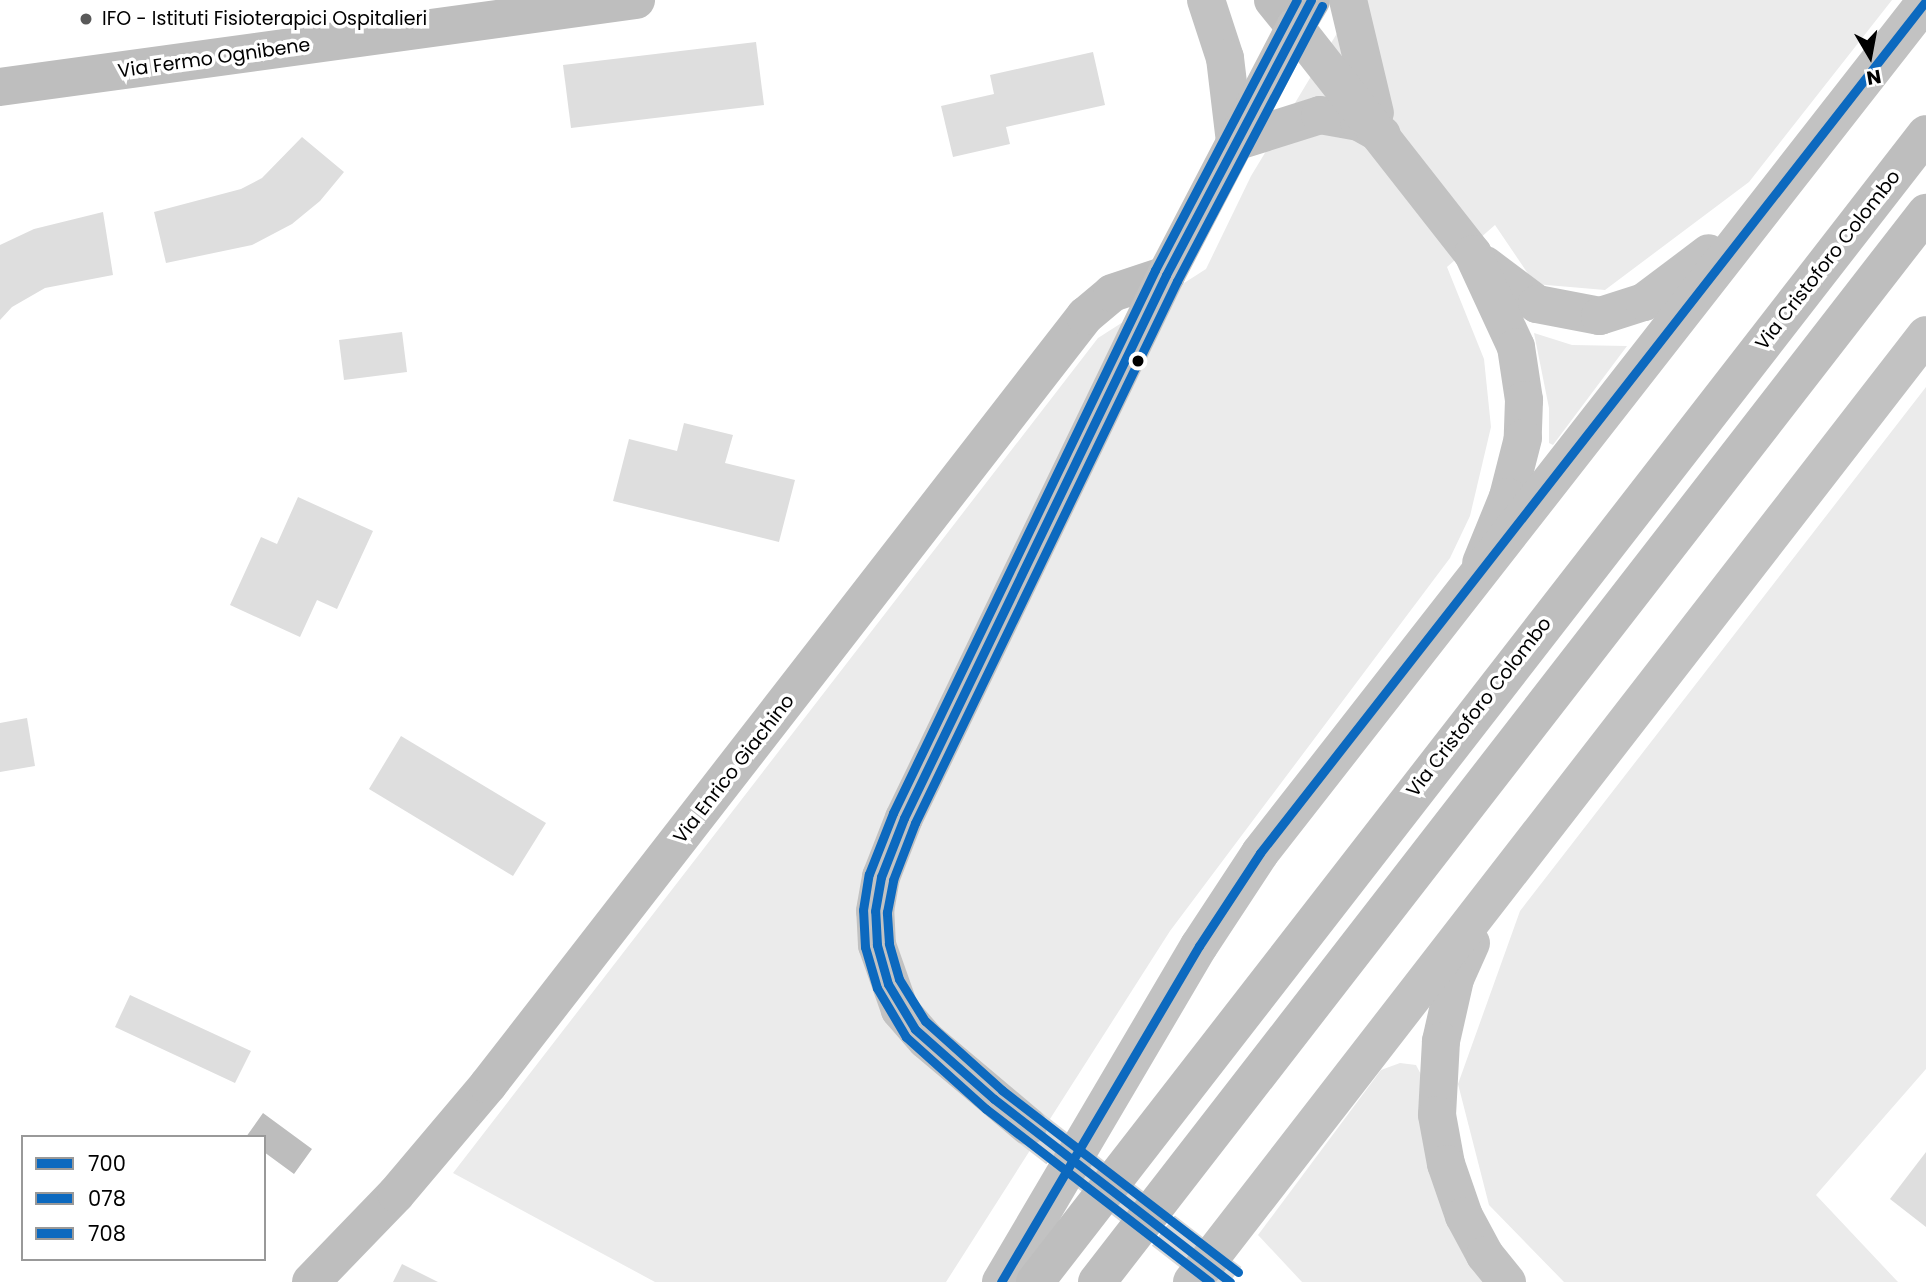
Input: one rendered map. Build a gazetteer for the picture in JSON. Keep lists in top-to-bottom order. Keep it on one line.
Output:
{"streets":{"main road":["Via Fermo Ognibene","Via Cristoforo Colombo","Via Enrico Giachino"]},"places":["IFO - Istituti Fisioterapici Ospitalieri"],"lines":["transit line 700","transit line 708","transit line 078"],"legend":["700","078","708"],"north":"bottom"}
